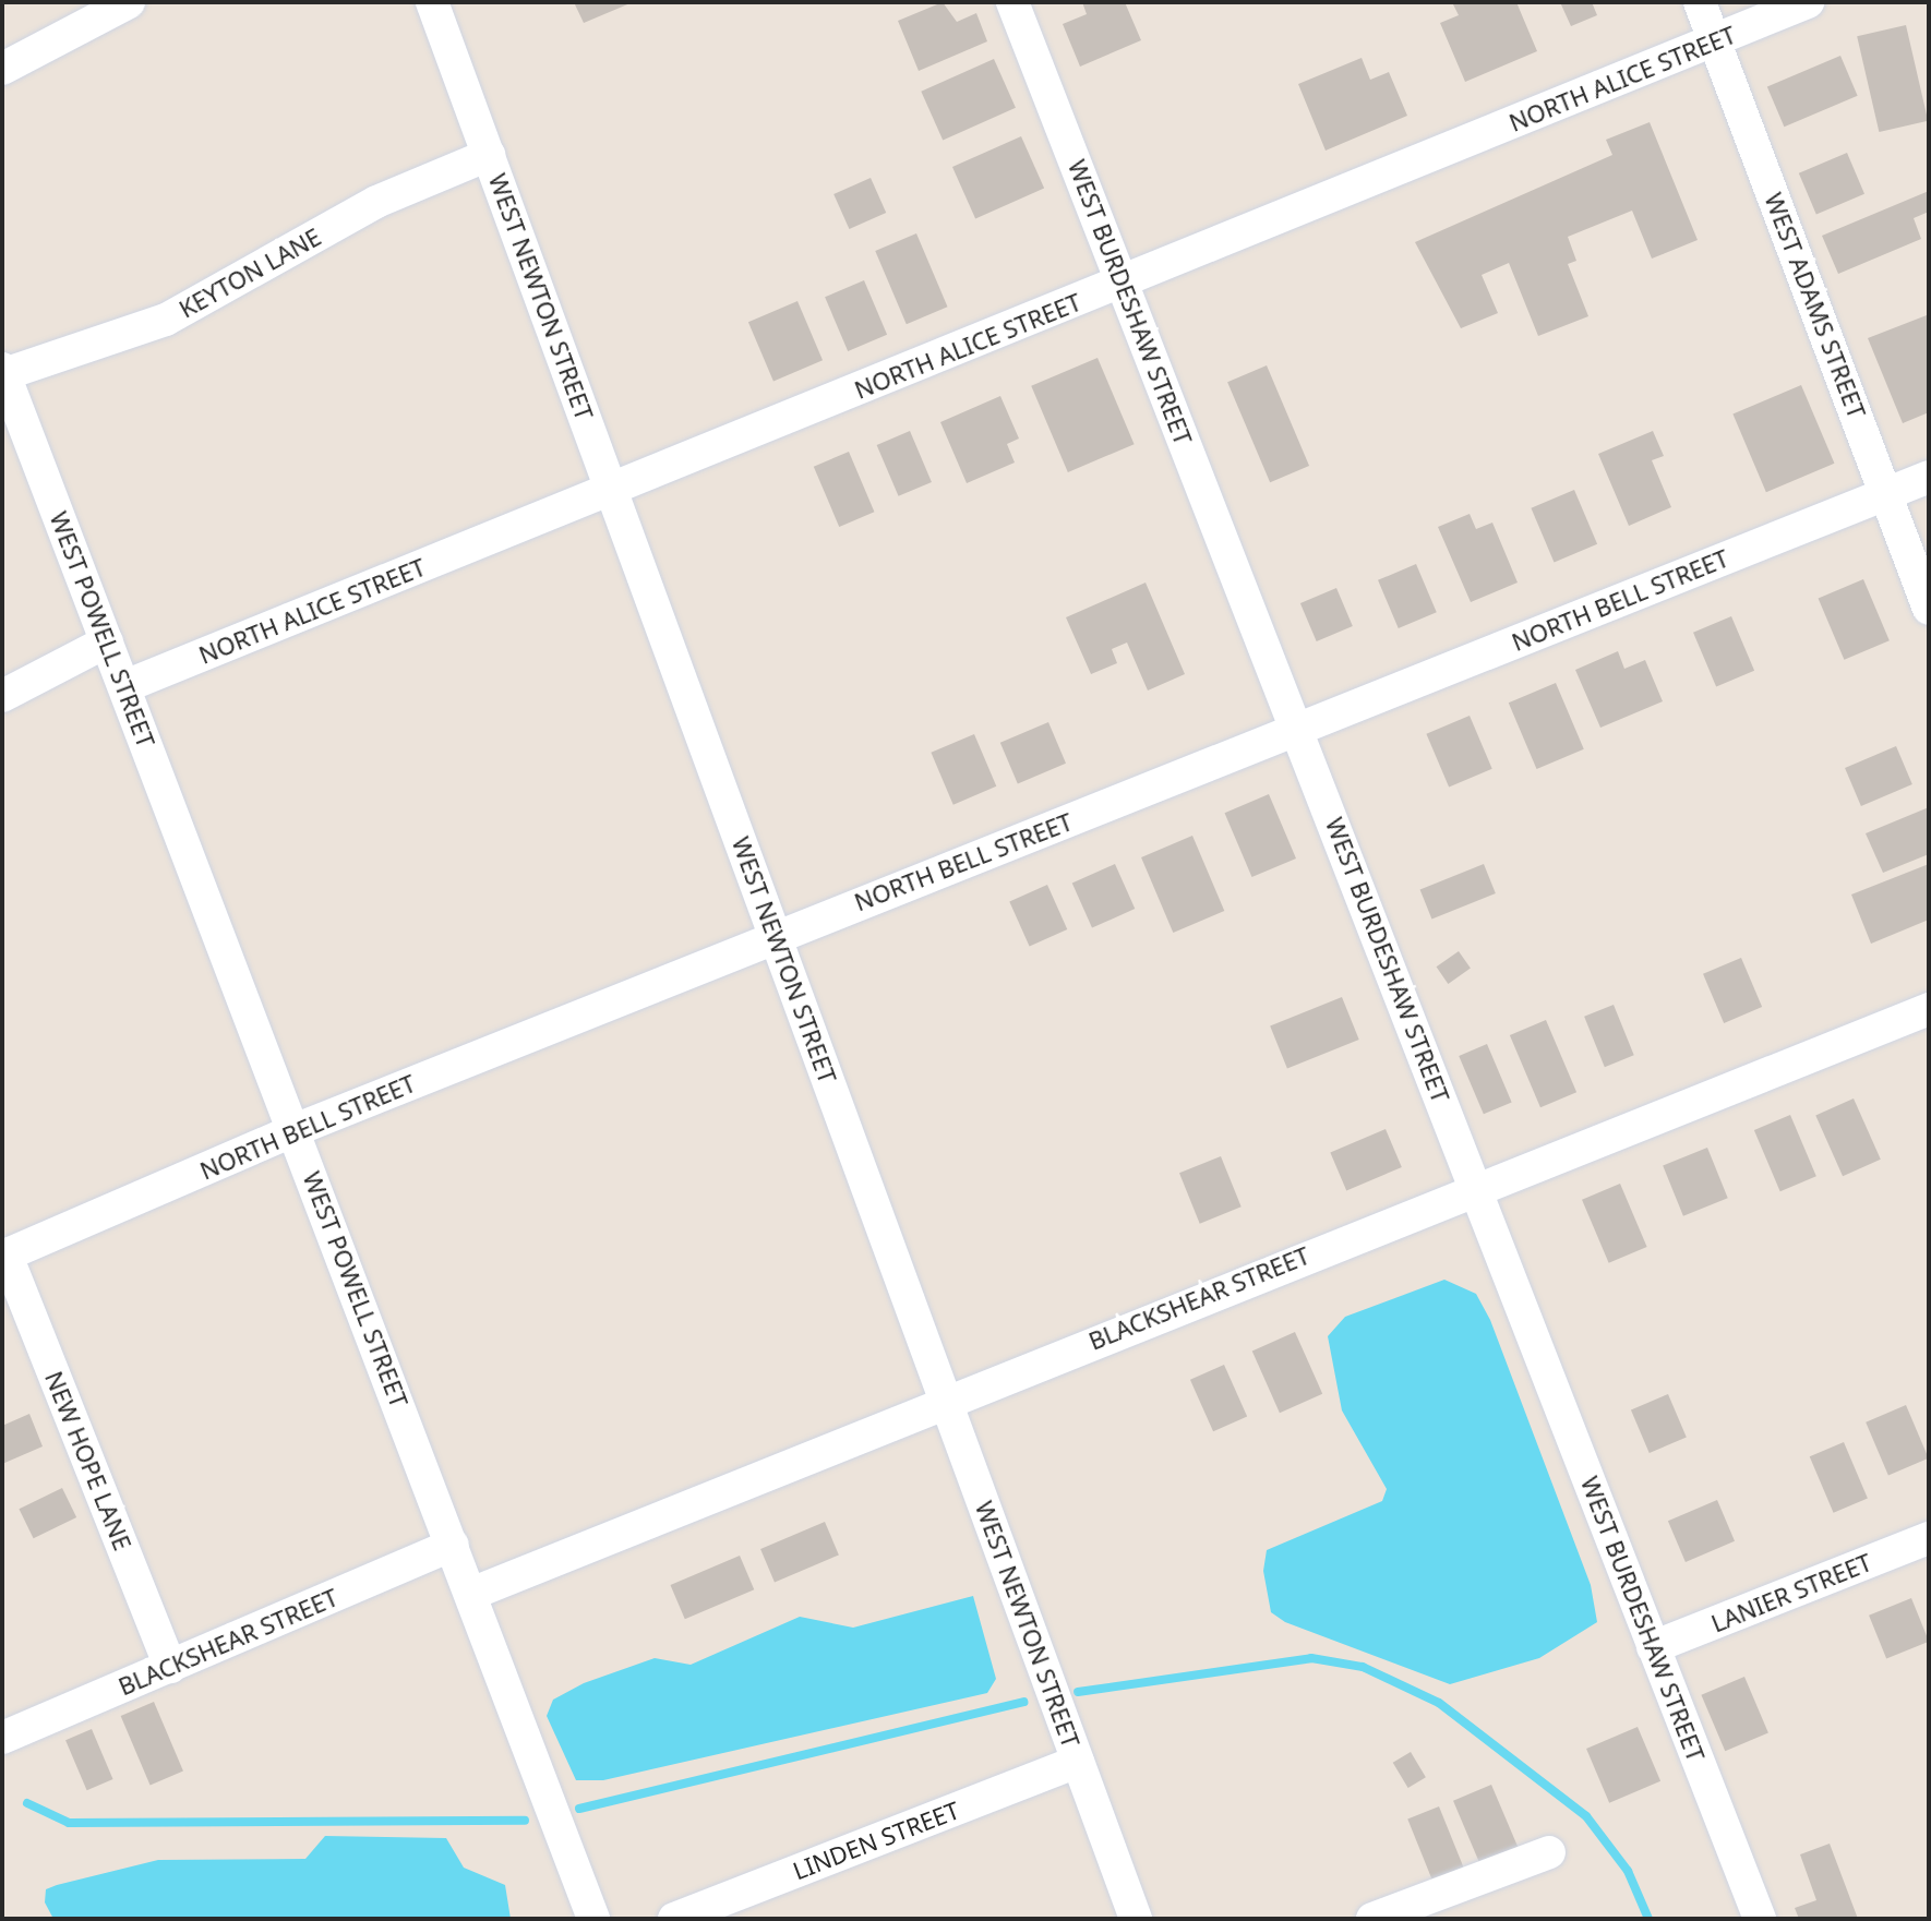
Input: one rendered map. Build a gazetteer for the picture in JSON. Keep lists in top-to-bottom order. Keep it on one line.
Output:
{"streets":{"street":["NORTH ALICE STREET","KEYTON LANE","WEST NEWTON STREET","WEST BURDESHAW STREET","WEST ADAMS STREET","NORTH BELL STREET","WEST POWELL STREET","BLACKSHEAR STREET","NEW HOPE LANE","LANIER STREET","LINDEN STREET"]},"crossings":[["NORTH ALICE STREET","WEST NEWTON STREET"],["NORTH ALICE STREET","WEST BURDESHAW STREET"],["NORTH ALICE STREET","WEST ADAMS STREET"],["NORTH ALICE STREET","WEST POWELL STREET"],["KEYTON LANE","WEST NEWTON STREET"],["KEYTON LANE","WEST POWELL STREET"],["WEST NEWTON STREET","NORTH BELL STREET"],["WEST NEWTON STREET","BLACKSHEAR STREET"],["WEST NEWTON STREET","LINDEN STREET"],["WEST BURDESHAW STREET","NORTH BELL STREET"],["WEST BURDESHAW STREET","BLACKSHEAR STREET"],["WEST BURDESHAW STREET","LANIER STREET"],["WEST ADAMS STREET","NORTH BELL STREET"],["NORTH BELL STREET","WEST POWELL STREET"],["NORTH BELL STREET","NEW HOPE LANE"],["WEST POWELL STREET","BLACKSHEAR STREET"],["BLACKSHEAR STREET","NEW HOPE LANE"]]}
